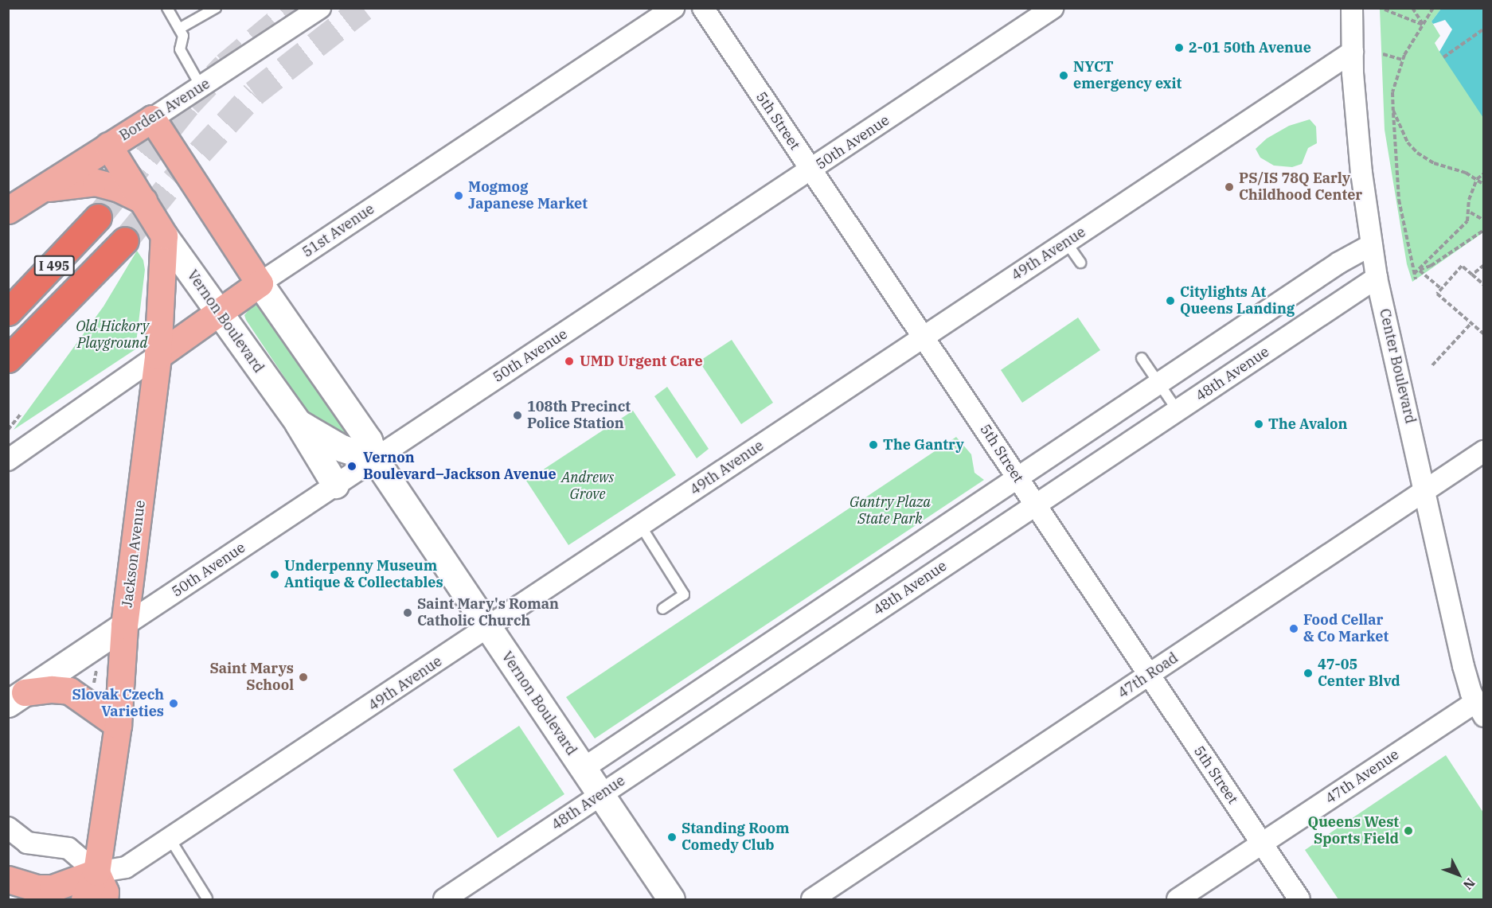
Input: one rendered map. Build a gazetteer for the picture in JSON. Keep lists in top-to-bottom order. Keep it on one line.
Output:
{"streets":{"highway":["I 495"],"main road":["Borden Avenue","50th Avenue","51st Avenue","Vernon Boulevard","Jackson Avenue"],"street":["5th Street","49th Avenue","Center Boulevard","48th Avenue","47th Road","47th Avenue"]},"crossings":[["Borden Avenue","Vernon Boulevard"],["5th Street","50th Avenue"],["5th Street","49th Avenue"],["5th Street","48th Avenue"],["5th Street","47th Road"],["5th Street","47th Avenue"],["50th Avenue","Vernon Boulevard"],["50th Avenue","Jackson Avenue"],["51st Avenue","Vernon Boulevard"],["51st Avenue","Jackson Avenue"],["49th Avenue","Vernon Boulevard"],["49th Avenue","Center Boulevard"],["49th Avenue","Jackson Avenue"],["Vernon Boulevard","48th Avenue"],["Vernon Boulevard","Jackson Avenue"],["Center Boulevard","48th Avenue"],["Center Boulevard","47th Road"],["Center Boulevard","47th Avenue"]],"parks":["Old Hickory Playground","Andrews Grove","Gantry Plaza State Park"],"places":["2-01 50th Avenue","NYCT emergency exit","PS/IS 78Q Early Childhood Center","Mogmog Japanese Market","Citylights At Queens Landing","UMD Urgent Care","108th Precinct Police Station","The Avalon","The Gantry","Vernon Boulevard–Jackson Avenue","Underpenny Museum Antique & Collectables","Saint Mary's Roman Catholic Church","Food Cellar & Co Market","47-05 Center Blvd","Saint Marys School","Slovak Czech Varieties","Queens West Sports Field","Standing Room Comedy Club"],"north":"bottom right"}
